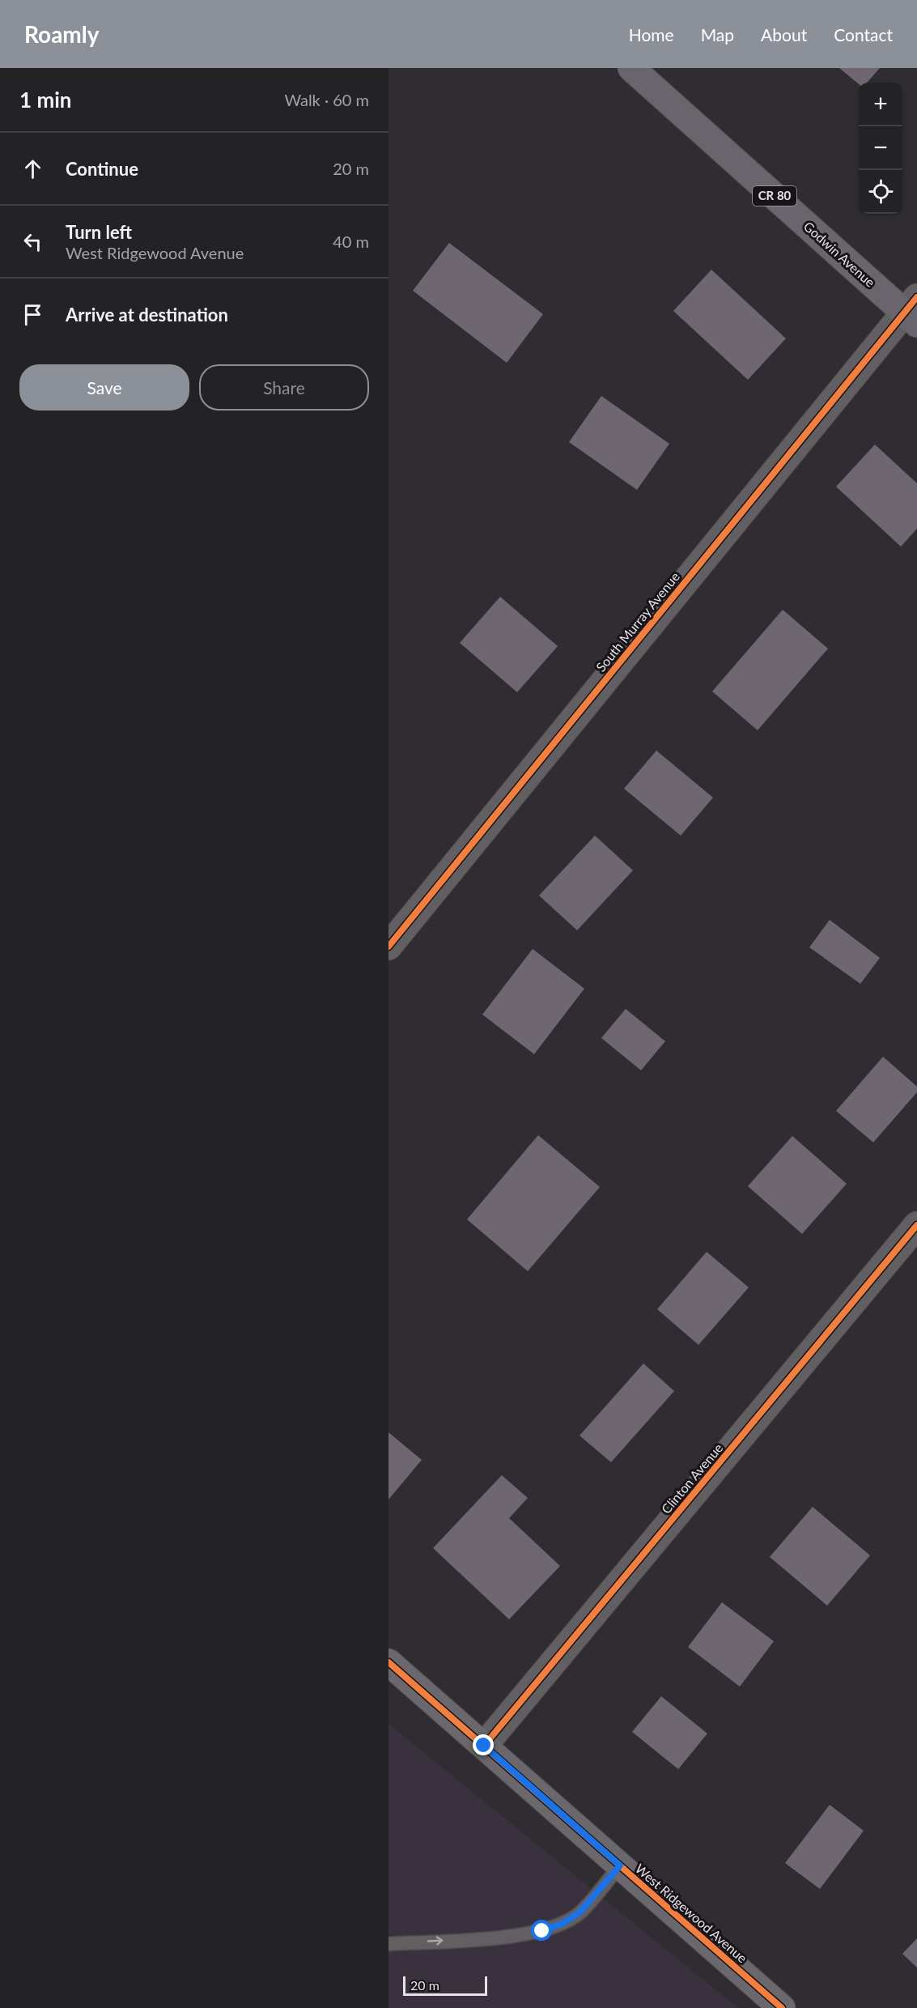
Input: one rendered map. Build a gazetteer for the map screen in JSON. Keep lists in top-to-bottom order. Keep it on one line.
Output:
{"streets":{"main road":["CR 80","Godwin Avenue"],"street":["South Murray Avenue","Clinton Avenue","West Ridgewood Avenue"]},"crossings":[["Godwin Avenue","South Murray Avenue"],["Clinton Avenue","West Ridgewood Avenue"]],"scale_bar":"20 m","page":{"header":"Roamly","nav":["Home","Map","About","Contact"],"heading":["1 min","Walk · 60 m"],"map_buttons":["+","−"],"list":[["Continue","20 m"],["Turn left","West Ridgewood Avenue","40 m"],"Arrive at destination"],"buttons":["Save","Share"],"scale":"20 m"}}
